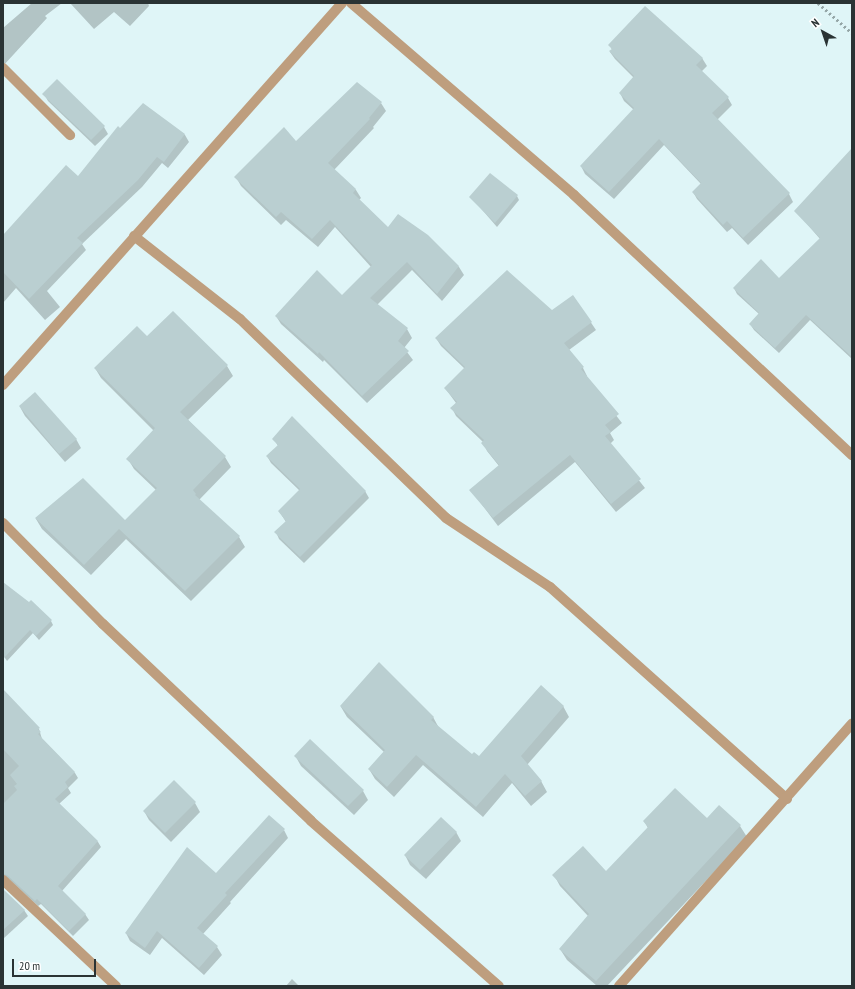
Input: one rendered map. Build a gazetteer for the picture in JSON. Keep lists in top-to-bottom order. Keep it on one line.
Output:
{"scale_bar":"20 m","north":"top left"}
